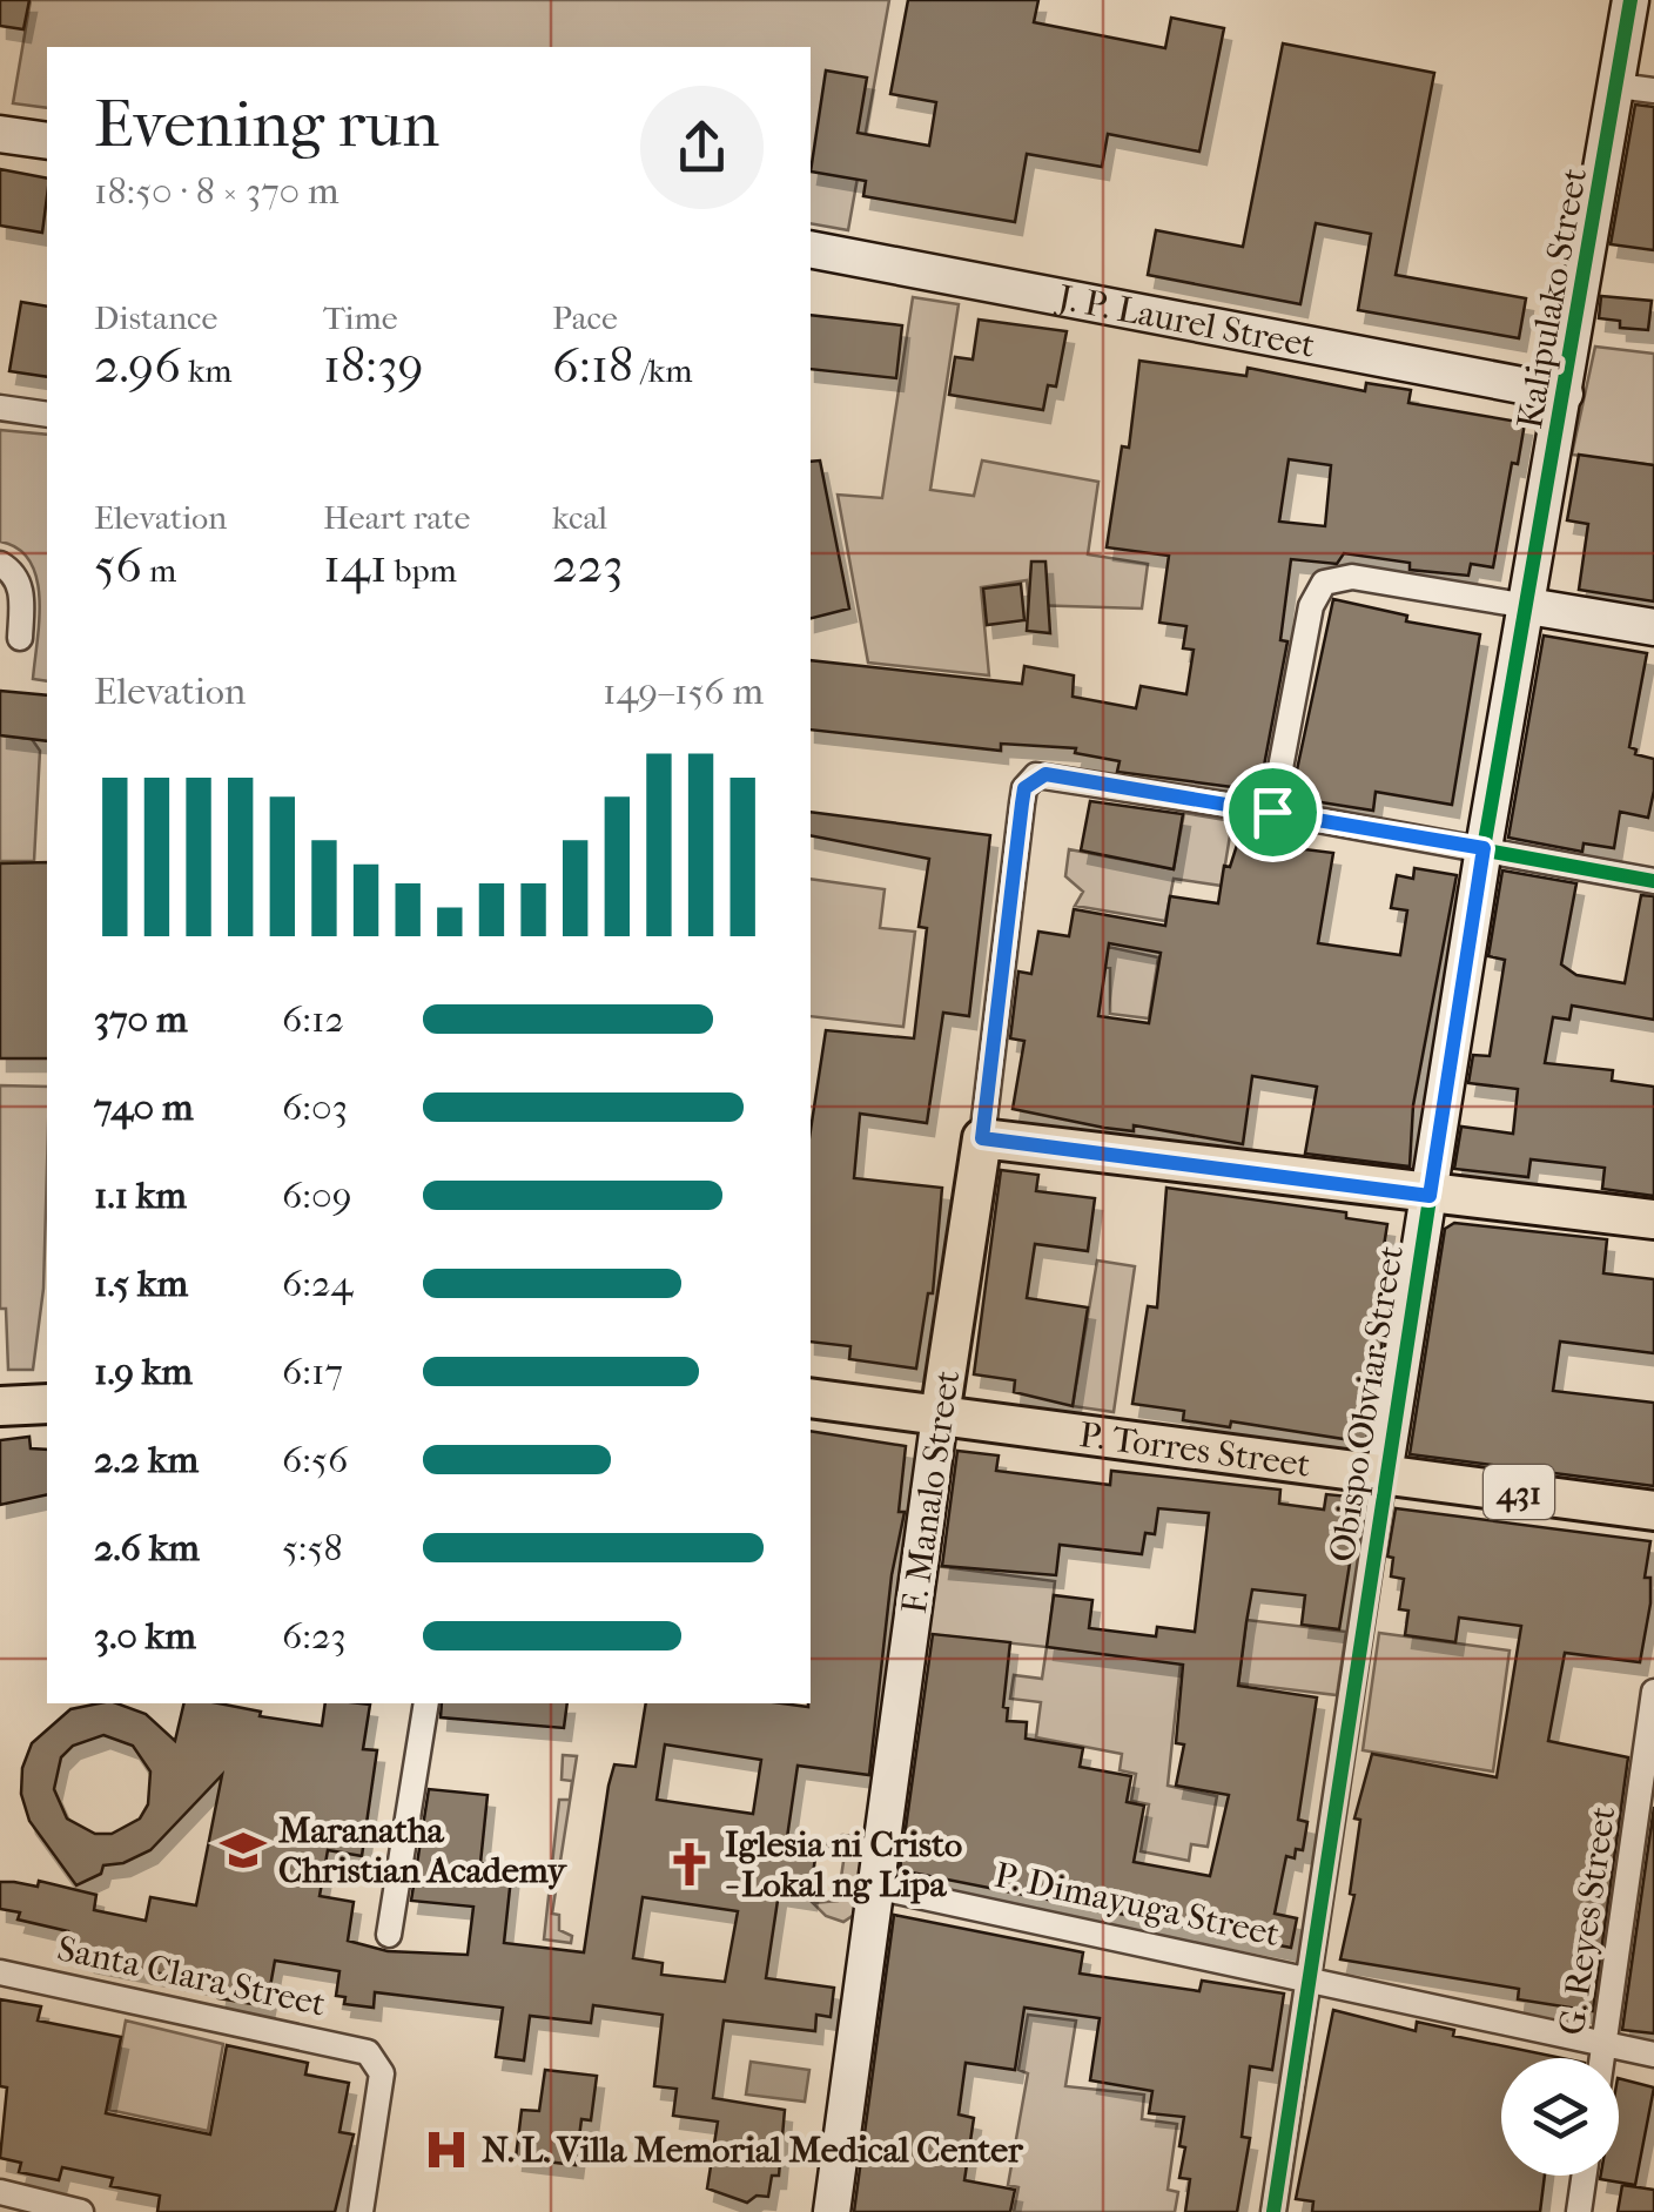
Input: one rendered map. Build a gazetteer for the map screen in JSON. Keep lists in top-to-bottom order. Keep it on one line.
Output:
{"streets":{"main road":["P. Torres Street","F. Manalo Street","431"],"street":["Kalipulako Street","J. P. Laurel Street","Obispo Obviar Street","P. Dimayuga Street","G. Reyes Street","Santa Clara Street"]},"crossings":[["Kalipulako Street","J. P. Laurel Street"],["Kalipulako Street","Obispo Obviar Street"],["Obispo Obviar Street","P. Torres Street"],["Obispo Obviar Street","P. Dimayuga Street"],["P. Torres Street","F. Manalo Street"],["F. Manalo Street","P. Dimayuga Street"],["P. Dimayuga Street","G. Reyes Street"]],"places":{"school or university":["Maranatha Christian Academy"],"church":["Iglesia ni Cristo - Lokal ng Lipa"],"hospital":["N. L. Villa Memorial Medical Center"]},"page":{"heading":["Evening run","18:50 · 8 × 370 m"],"stats":[["Distance","2.96 km"],["Time","18:39"],["Pace","6:18 /km"],["Elevation","56 m"],["Heart rate","141 bpm"],["kcal","223"]],"chart":["Elevation","149–156 m"],"list":[{"name":"370 m","note":"6:12"},{"name":"740 m","note":"6:03"},{"name":"1.1 km","note":"6:09"},{"name":"1.5 km","note":"6:24"},{"name":"1.9 km","note":"6:17"},{"name":"2.2 km","note":"6:56"},{"name":"2.6 km","note":"5:58"},{"name":"3.0 km","note":"6:23"}]}}
